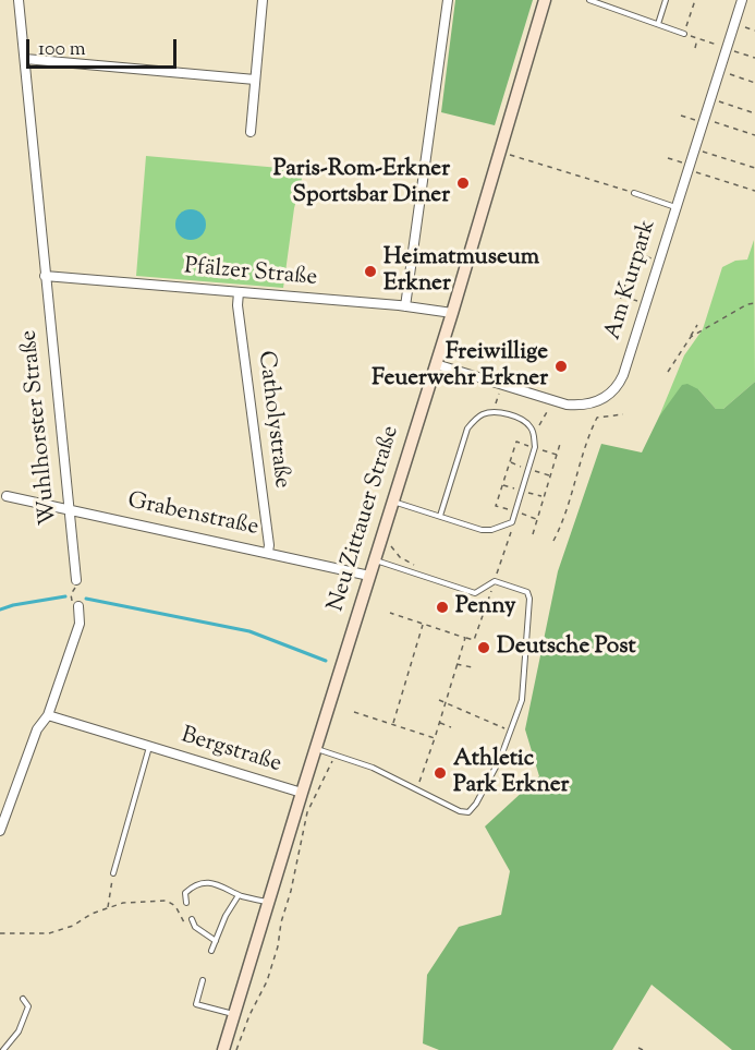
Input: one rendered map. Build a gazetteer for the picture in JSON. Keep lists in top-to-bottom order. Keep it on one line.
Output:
{"streets":{"main road":["Neu Zittauer Straße"],"street":["Pfälzer Straße","Am Kurpark","Catholystraße","Wuhlhorster Straße","Grabenstraße","Bergstraße"]},"crossings":[["Pfälzer Straße","Catholystraße"],["Pfälzer Straße","Wuhlhorster Straße"],["Pfälzer Straße","Neu Zittauer Straße"],["Am Kurpark","Neu Zittauer Straße"],["Catholystraße","Grabenstraße"],["Wuhlhorster Straße","Grabenstraße"],["Grabenstraße","Neu Zittauer Straße"],["Neu Zittauer Straße","Bergstraße"]],"places":["Paris-Rom-Erkner Sportsbar Diner","Heimatmuseum Erkner","Freiwillige Feuerwehr Erkner","Penny","Deutsche Post","Athletic Park Erkner"],"scale_bar":"100 m"}
